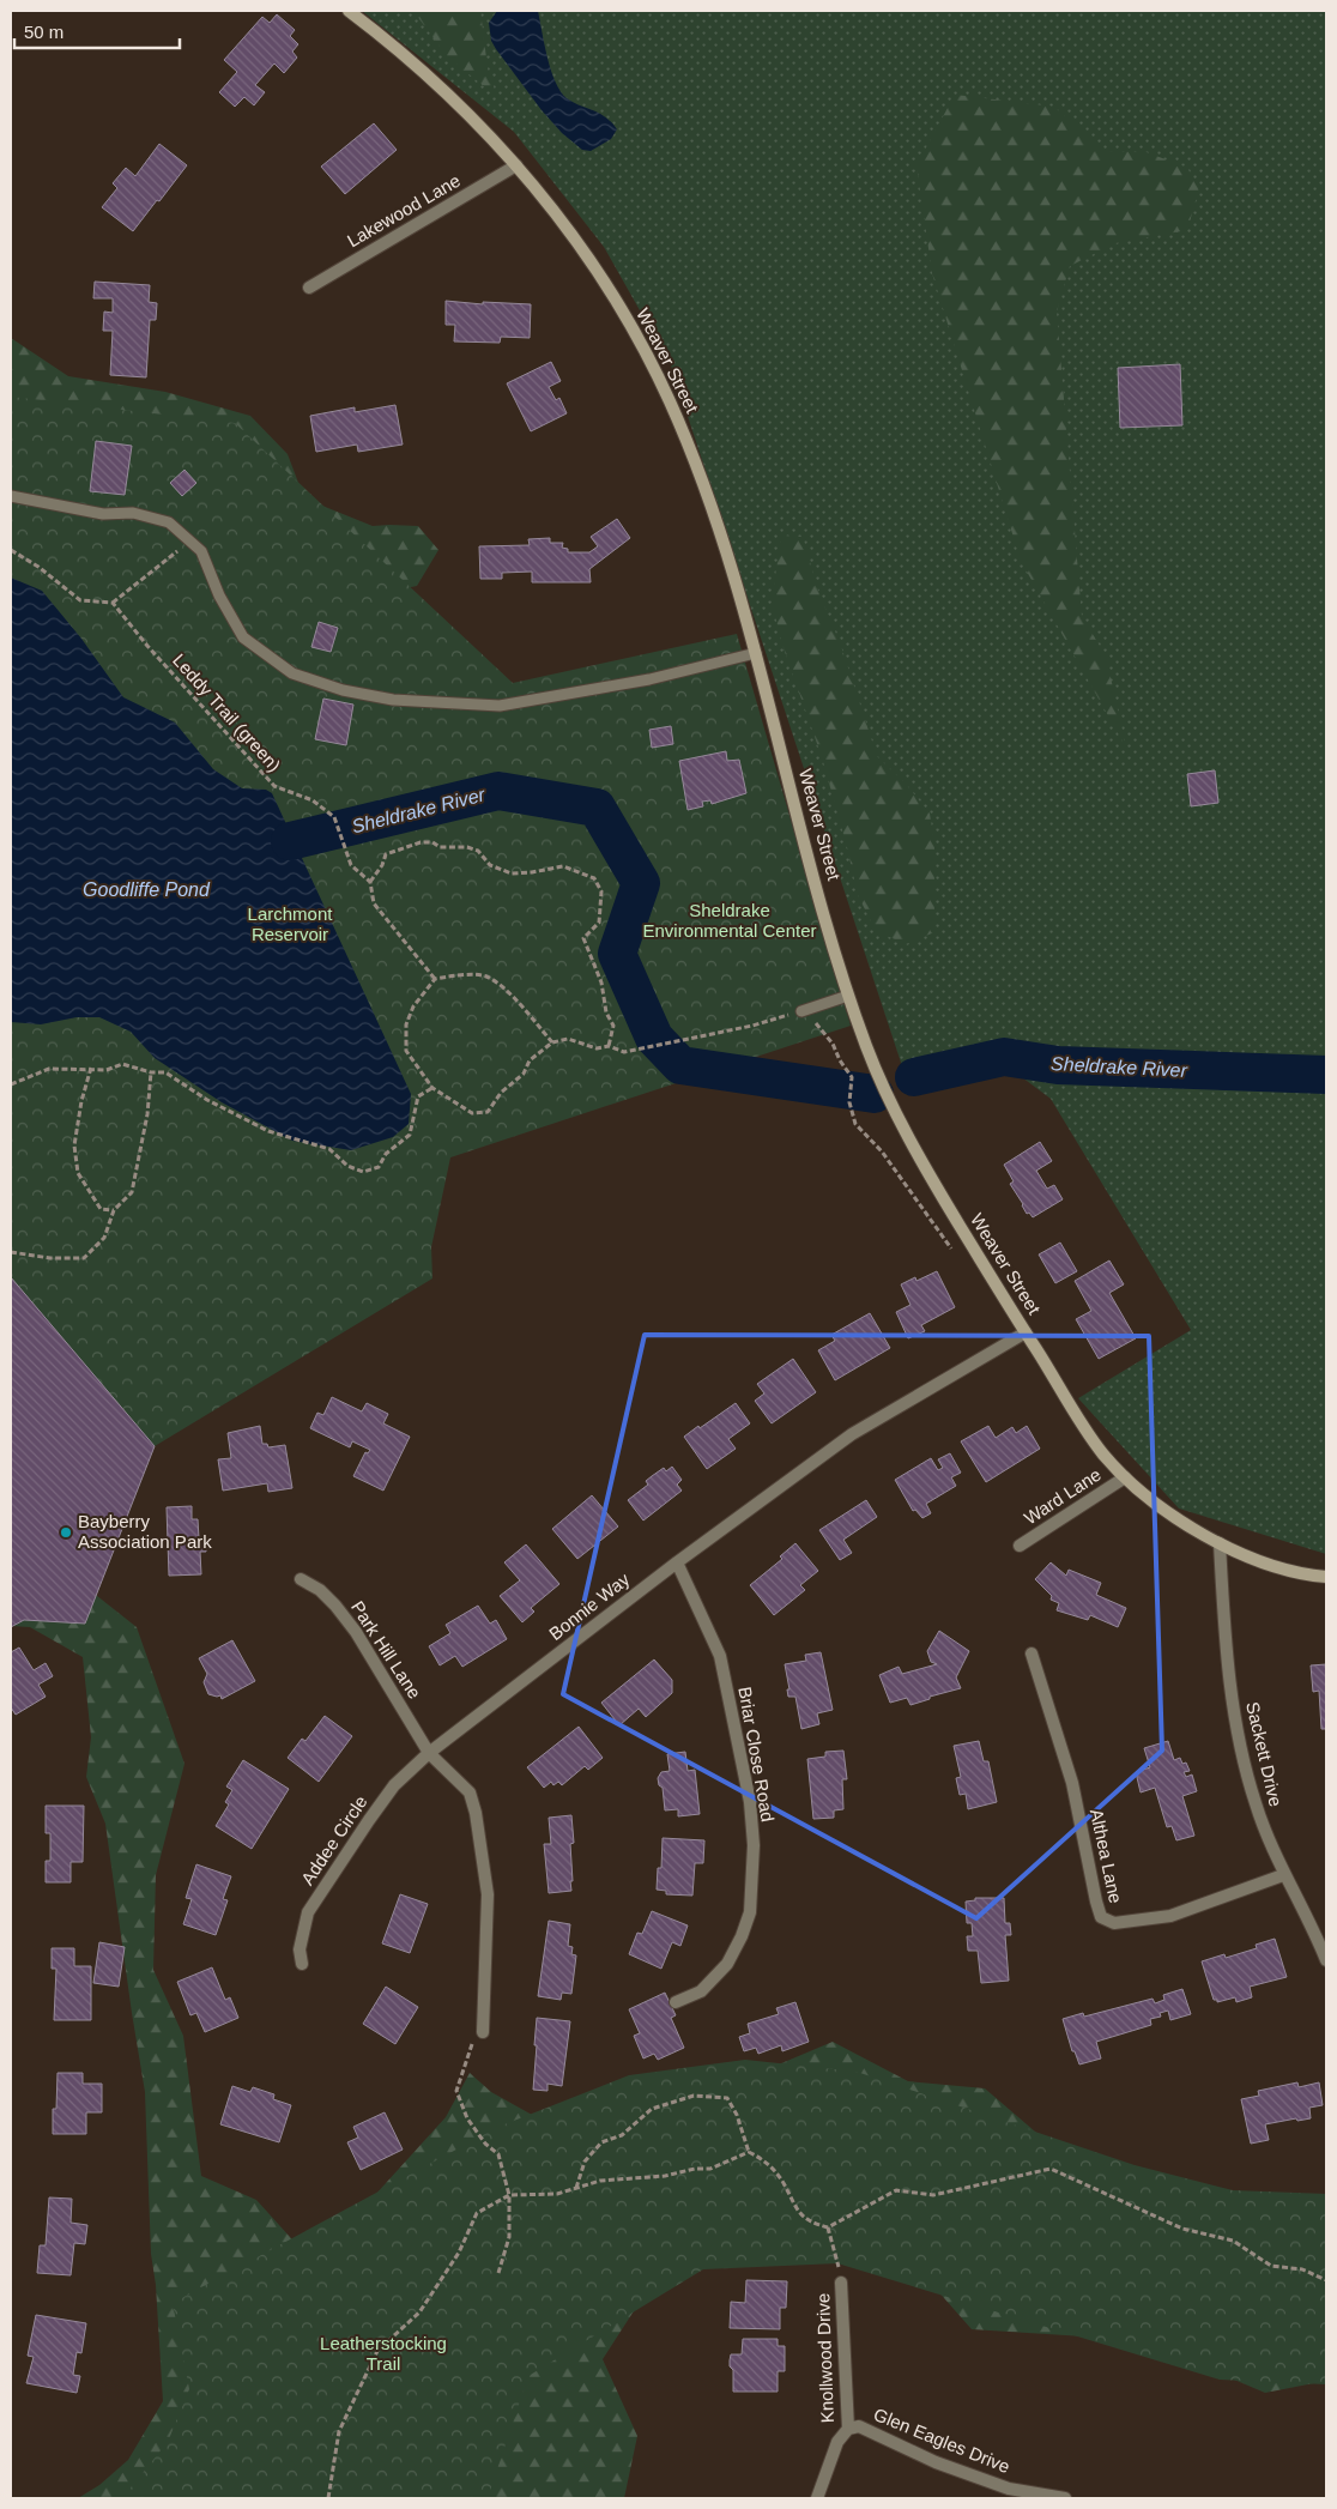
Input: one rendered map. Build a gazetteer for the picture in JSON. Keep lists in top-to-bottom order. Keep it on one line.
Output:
{"streets":{"main road":["Weaver Street"],"street":["Lakewood Lane","Ward Lane","Bonnie Way","Park Hill Lane","Briar Close Road","Sackett Drive","Addee Circle","Althea Lane","Knollwood Drive","Glen Eagles Drive"],"path":["Leddy Trail (green)"]},"crossings":[["Lakewood Lane","Weaver Street"],["Weaver Street","Ward Lane"],["Weaver Street","Bonnie Way"],["Weaver Street","Sackett Drive"],["Bonnie Way","Park Hill Lane"],["Bonnie Way","Briar Close Road"],["Bonnie Way","Addee Circle"],["Park Hill Lane","Addee Circle"],["Sackett Drive","Althea Lane"],["Knollwood Drive","Glen Eagles Drive"]],"water":["Sheldrake River","Goodliffe Pond"],"parks":["Sheldrake Environmental Center","Larchmont Reservoir","Leatherstocking Trail"],"places":["Bayberry Association Park"],"scale_bar":"50 m"}
